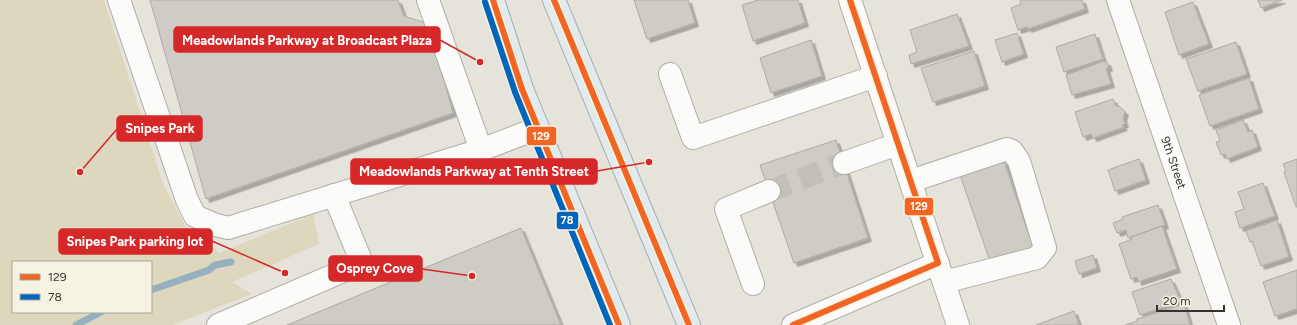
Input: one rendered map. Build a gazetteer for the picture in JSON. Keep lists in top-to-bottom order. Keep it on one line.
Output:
{"streets":{"street":["9th Street"]},"places":["Meadowlands Parkway at Broadcast Plaza","Meadowlands Parkway at Tenth Street","Snipes Park","Snipes Park parking lot","Osprey Cove"],"lines":["transit line 129","transit line 78"],"legend":["129","78"],"scale_bar":"20 m"}
